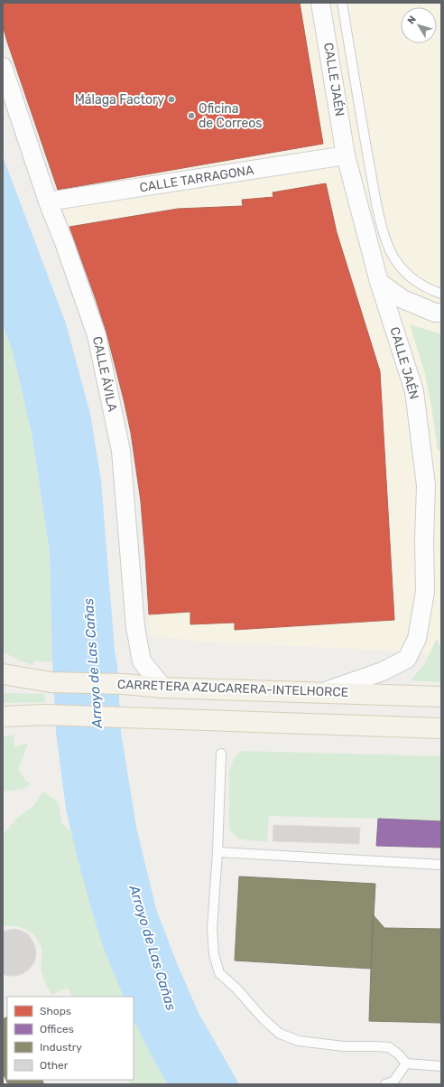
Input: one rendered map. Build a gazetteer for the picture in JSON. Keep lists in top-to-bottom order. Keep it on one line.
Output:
{"streets":{"main road":["CARRETERA AZUCARERA-INTELHORCE"],"street":["CALLE JAÉN","CALLE TARRAGONA","CALLE ÁVILA"]},"crossings":[["CALLE JAÉN","CALLE TARRAGONA"],["CALLE JAÉN","CARRETERA AZUCARERA-INTELHORCE"],["CALLE TARRAGONA","CALLE ÁVILA"],["CALLE ÁVILA","CARRETERA AZUCARERA-INTELHORCE"]],"water":["Arroyo de Las Cañas"],"places":["Málaga Factory","Oficina de Correos"],"legend":["Shops","Offices","Industry","Other"],"north":"top left"}
